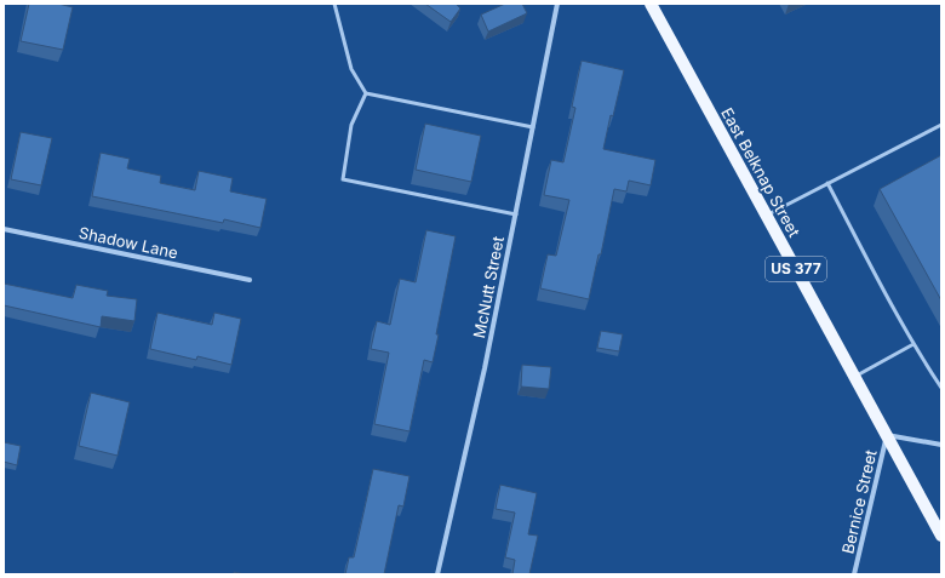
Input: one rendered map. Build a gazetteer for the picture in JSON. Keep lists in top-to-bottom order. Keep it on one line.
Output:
{"streets":{"main road":["East Belknap Street","US 377"],"street":["Shadow Lane","McNutt Street","Bernice Street"]},"crossings":[["East Belknap Street","Bernice Street"]]}
